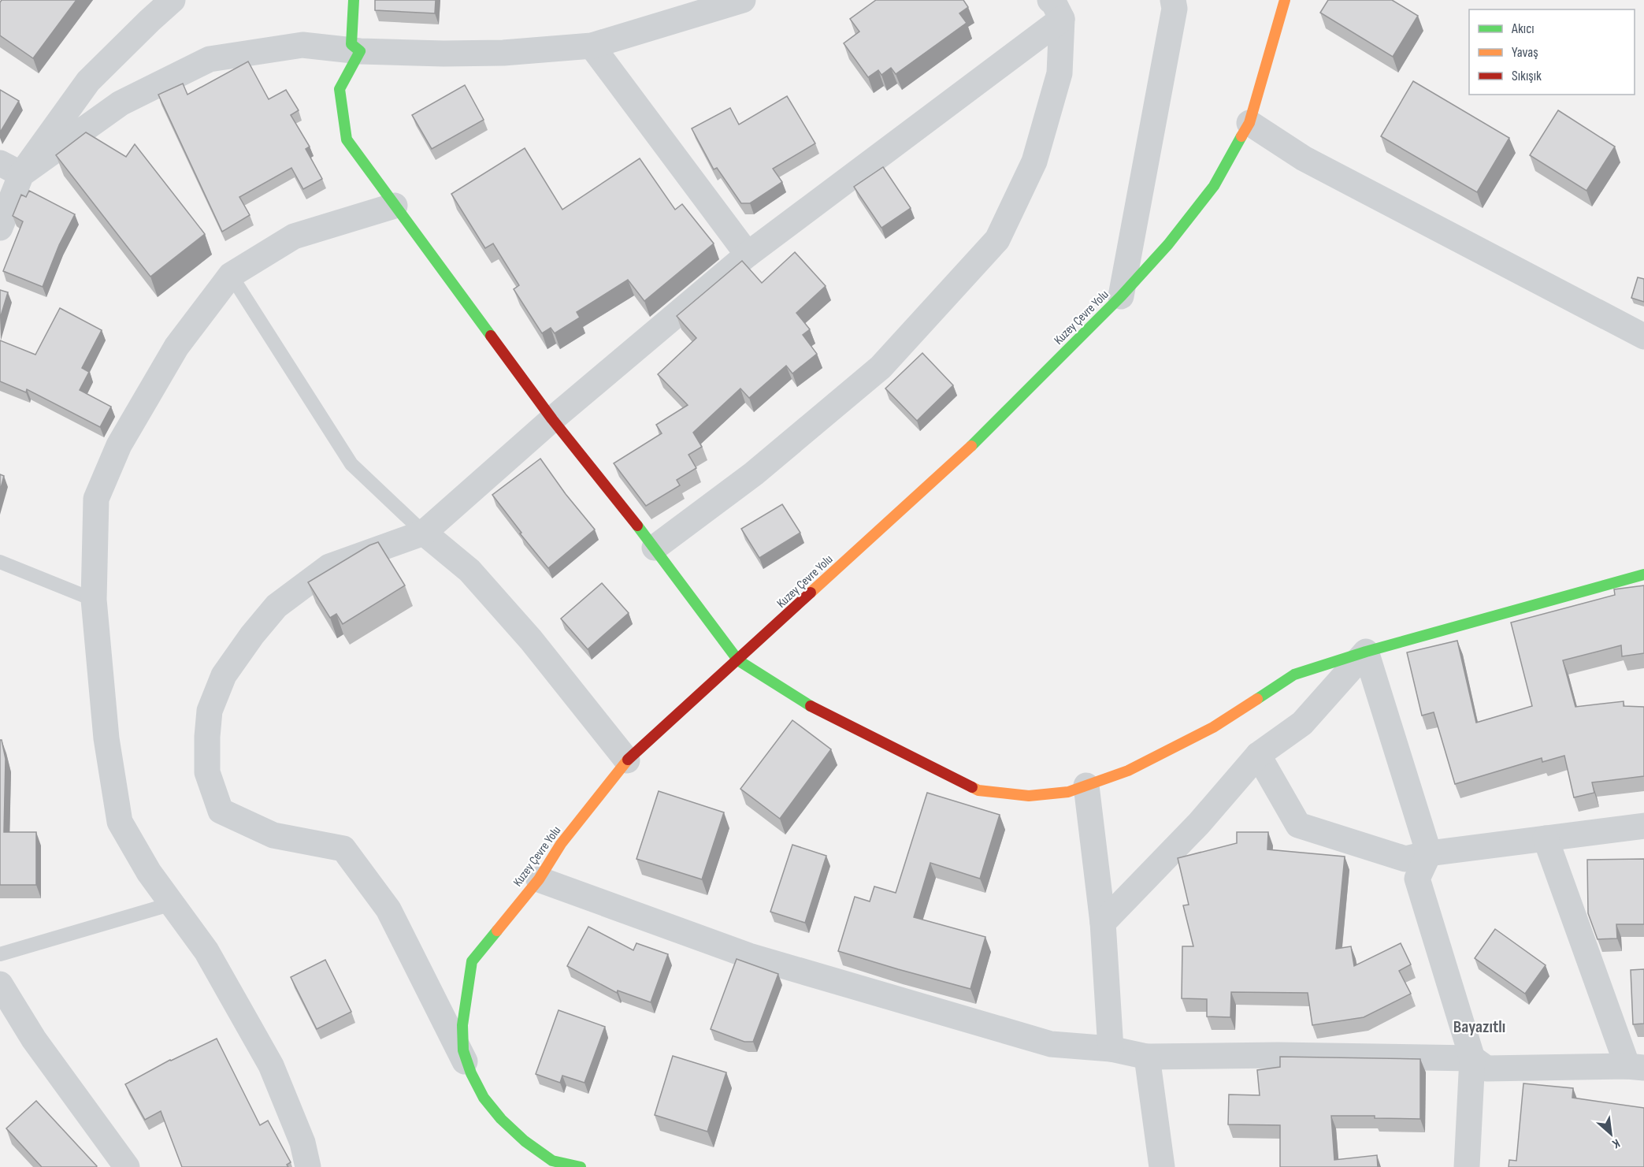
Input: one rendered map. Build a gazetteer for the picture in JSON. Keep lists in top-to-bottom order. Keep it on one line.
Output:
{"streets":{"street":["Kuzey Çevre Yolu"]},"districts":["Bayazıtlı"],"legend":["Akıcı","Yavaş","Sıkışık"],"north":"bottom right"}
